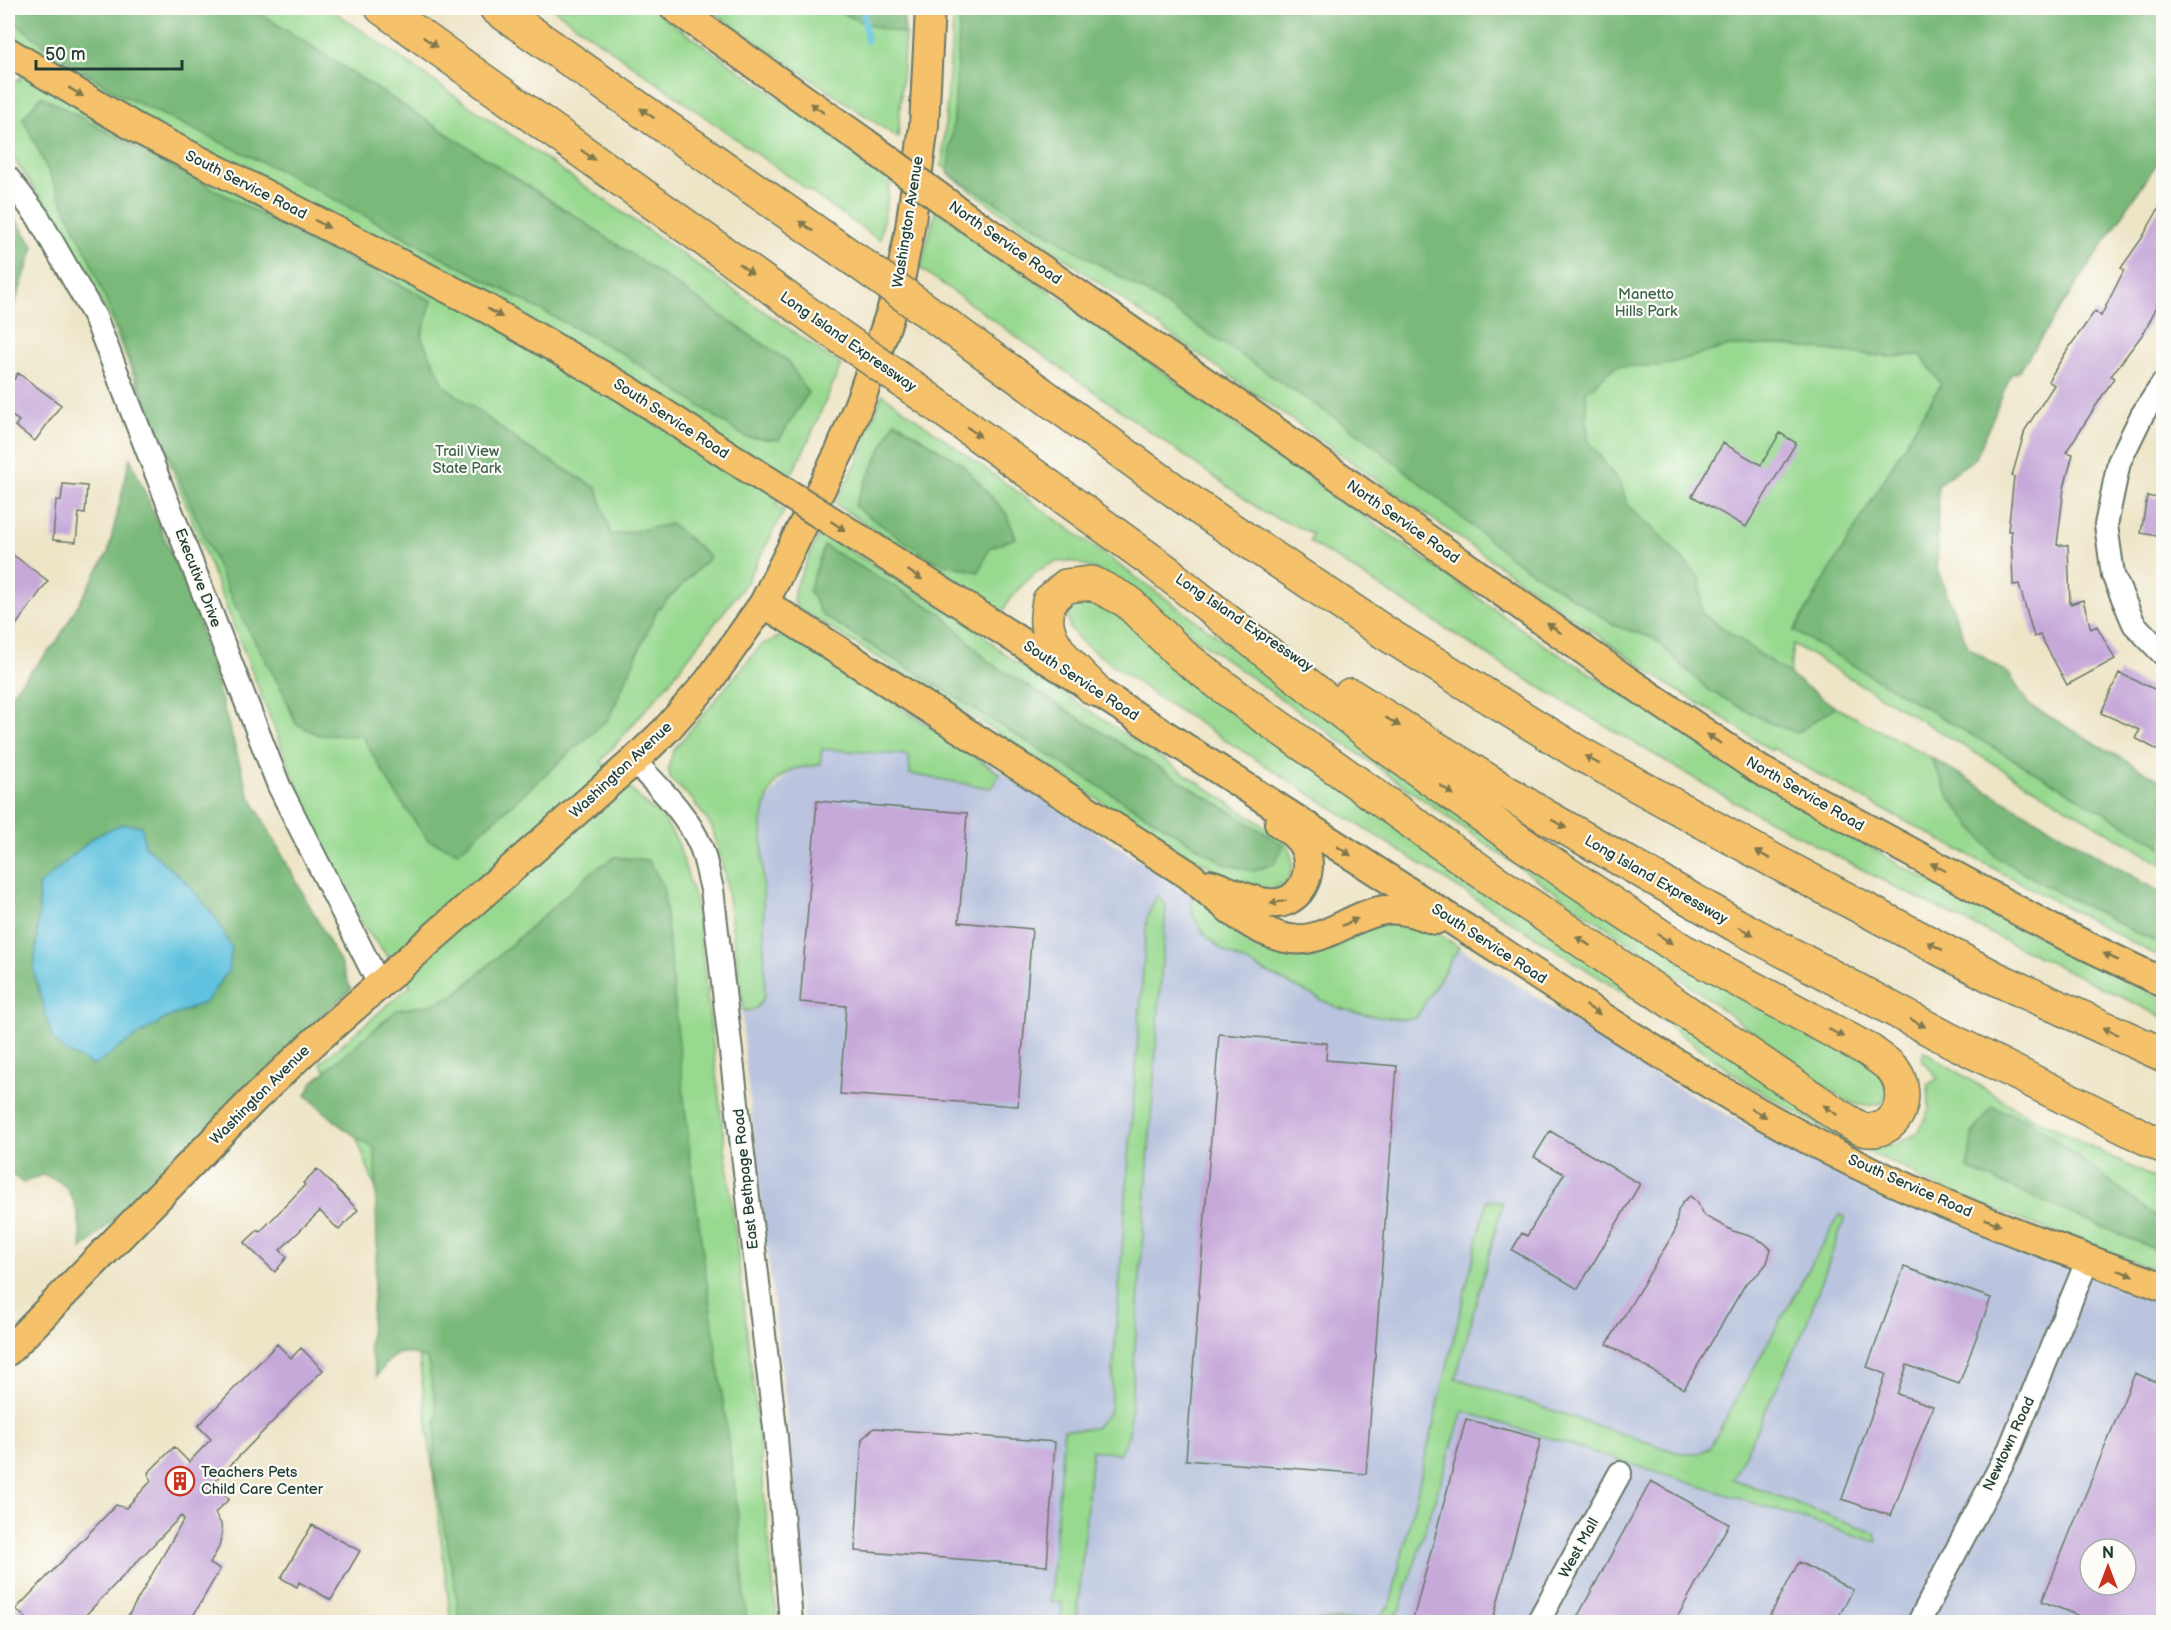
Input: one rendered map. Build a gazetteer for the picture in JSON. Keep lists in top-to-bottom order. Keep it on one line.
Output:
{"streets":{"highway":["Long Island Expressway"],"main road":["South Service Road","Washington Avenue","North Service Road"],"street":["Executive Drive","East Bethpage Road","Newtown Road","West Mall"]},"crossings":[["South Service Road","Newtown Road"],["Washington Avenue","Executive Drive"],["Washington Avenue","East Bethpage Road"]],"one_way":["South Service Road","North Service Road"],"parks":["Manetto Hills Park","Trail View State Park"],"places":{"building":["Teachers Pets Child Care Center"]},"scale_bar":"50 m","north":"top"}
